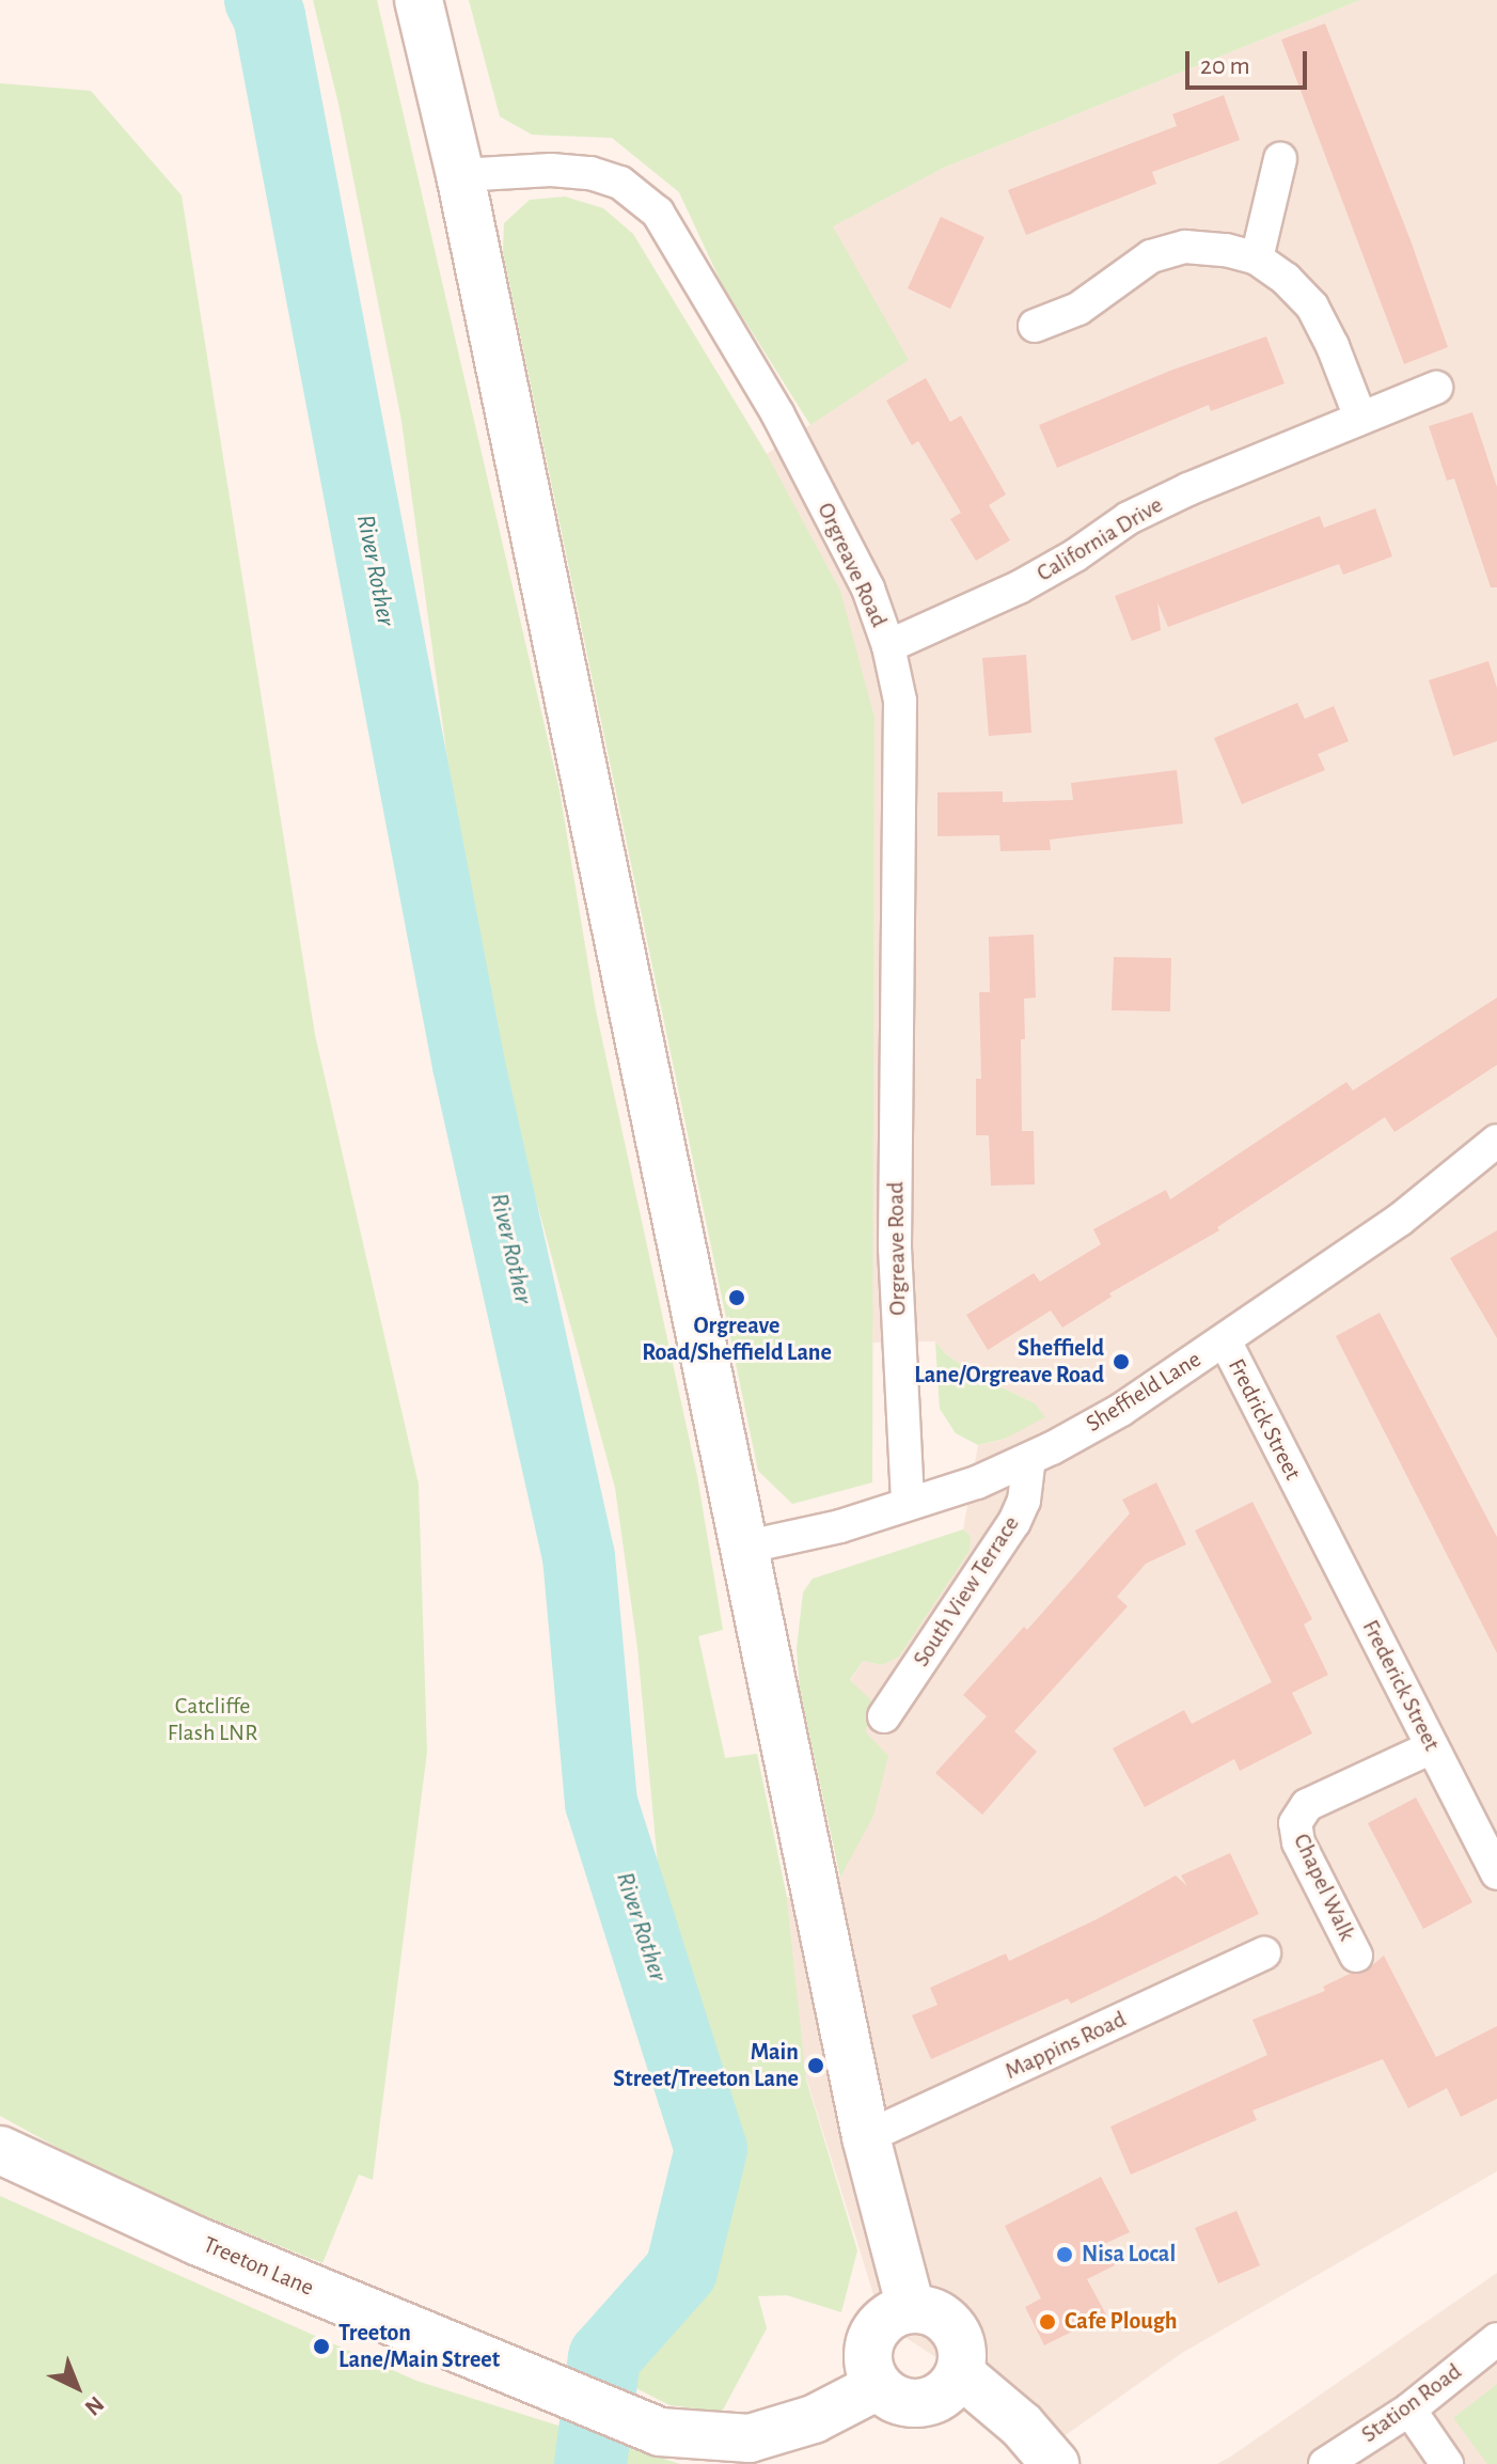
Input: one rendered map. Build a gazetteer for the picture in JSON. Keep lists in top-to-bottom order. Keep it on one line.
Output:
{"streets":{"main road":["Treeton Lane"],"street":["California Drive","Orgreave Road","Sheffield Lane","Fredrick Street","South View Terrace","Frederick Street","Chapel Walk","Mappins Road","Station Road"]},"crossings":[["California Drive","Orgreave Road"],["Orgreave Road","Sheffield Lane"],["Sheffield Lane","Fredrick Street"],["Sheffield Lane","South View Terrace"],["Fredrick Street","Frederick Street"],["Frederick Street","Chapel Walk"]],"water":["River Rother"],"parks":["Catcliffe Flash LNR"],"places":["Orgreave Road/Sheffield Lane","Sheffield Lane/Orgreave Road","Main Street/Treeton Lane","Nisa Local","Cafe Plough","Treeton Lane/Main Street"],"scale_bar":"20 m","north":"bottom right"}
